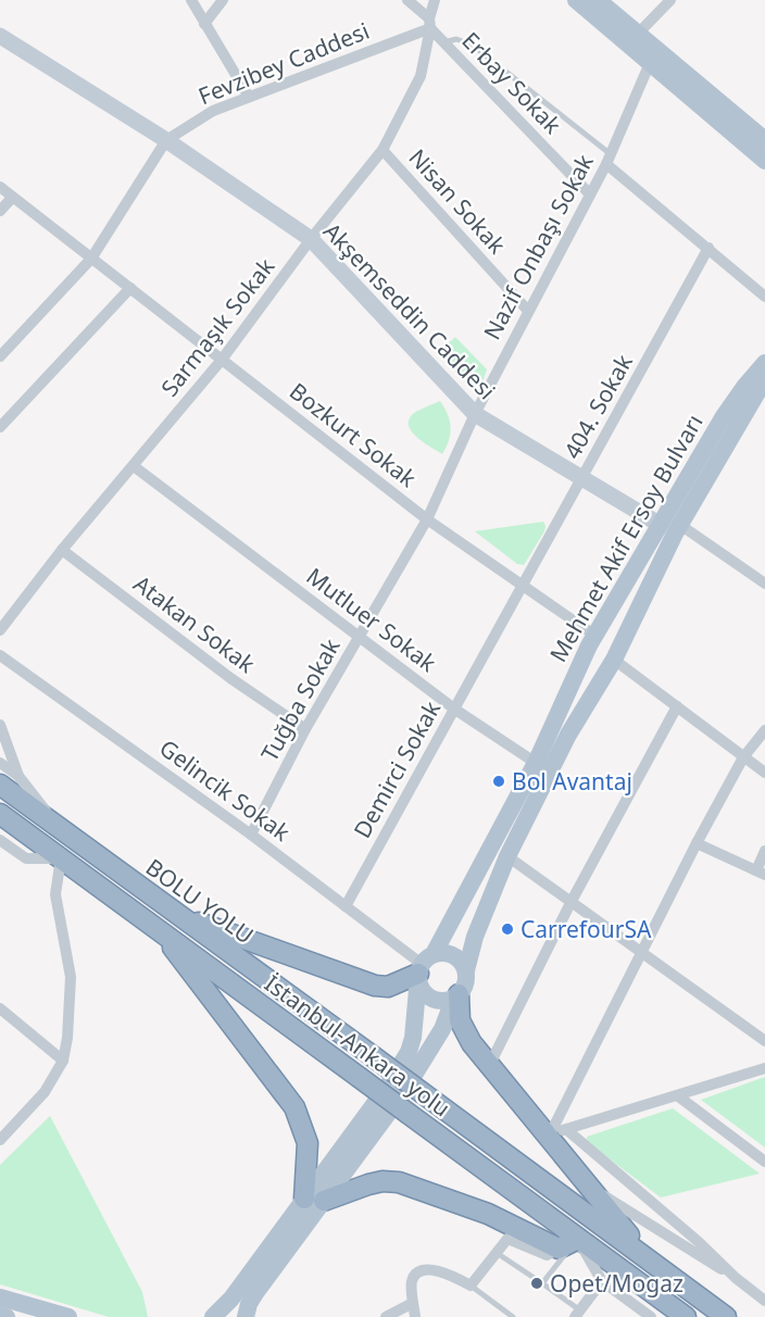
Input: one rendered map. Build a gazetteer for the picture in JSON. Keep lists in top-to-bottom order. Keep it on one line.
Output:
{"streets":{"highway":["BOLU YOLU","İstanbul-Ankara yolu"],"main road":["Akşemseddin Caddesi","Mehmet Akif Ersoy Bulvarı"],"street":["Fevzibey Caddesi","Erbay Sokak","Nisan Sokak","Nazif Onbaşı Sokak","Sarmaşık Sokak","404. Sokak","Bozkurt Sokak","Mutluer Sokak","Atakan Sokak","Tuğba Sokak","Demirci Sokak","Gelincik Sokak"]},"crossings":[["Fevzibey Caddesi","Erbay Sokak"],["Fevzibey Caddesi","Akşemseddin Caddesi"],["Fevzibey Caddesi","Sarmaşık Sokak"],["Fevzibey Caddesi","Bozkurt Sokak"],["Erbay Sokak","Nazif Onbaşı Sokak"],["Erbay Sokak","Sarmaşık Sokak"],["Nisan Sokak","Nazif Onbaşı Sokak"],["Nisan Sokak","Sarmaşık Sokak"],["Nazif Onbaşı Sokak","Akşemseddin Caddesi"],["Nazif Onbaşı Sokak","Bozkurt Sokak"],["Nazif Onbaşı Sokak","Tuğba Sokak"],["Akşemseddin Caddesi","Sarmaşık Sokak"],["Akşemseddin Caddesi","404. Sokak"],["Akşemseddin Caddesi","Mehmet Akif Ersoy Bulvarı"],["Sarmaşık Sokak","Bozkurt Sokak"],["Sarmaşık Sokak","Mutluer Sokak"],["Sarmaşık Sokak","Atakan Sokak"],["404. Sokak","Bozkurt Sokak"],["404. Sokak","Demirci Sokak"],["Bozkurt Sokak","Mehmet Akif Ersoy Bulvarı"],["Bozkurt Sokak","Tuğba Sokak"],["Bozkurt Sokak","Demirci Sokak"],["Mehmet Akif Ersoy Bulvarı","Mutluer Sokak"],["Mehmet Akif Ersoy Bulvarı","Gelincik Sokak"],["Mutluer Sokak","Tuğba Sokak"],["Mutluer Sokak","Demirci Sokak"],["Atakan Sokak","Tuğba Sokak"],["Tuğba Sokak","Gelincik Sokak"],["Demirci Sokak","Gelincik Sokak"],["BOLU YOLU","İstanbul-Ankara yolu"]],"places":["Bol Avantaj","CarrefourSA","Opet/Mogaz"]}
